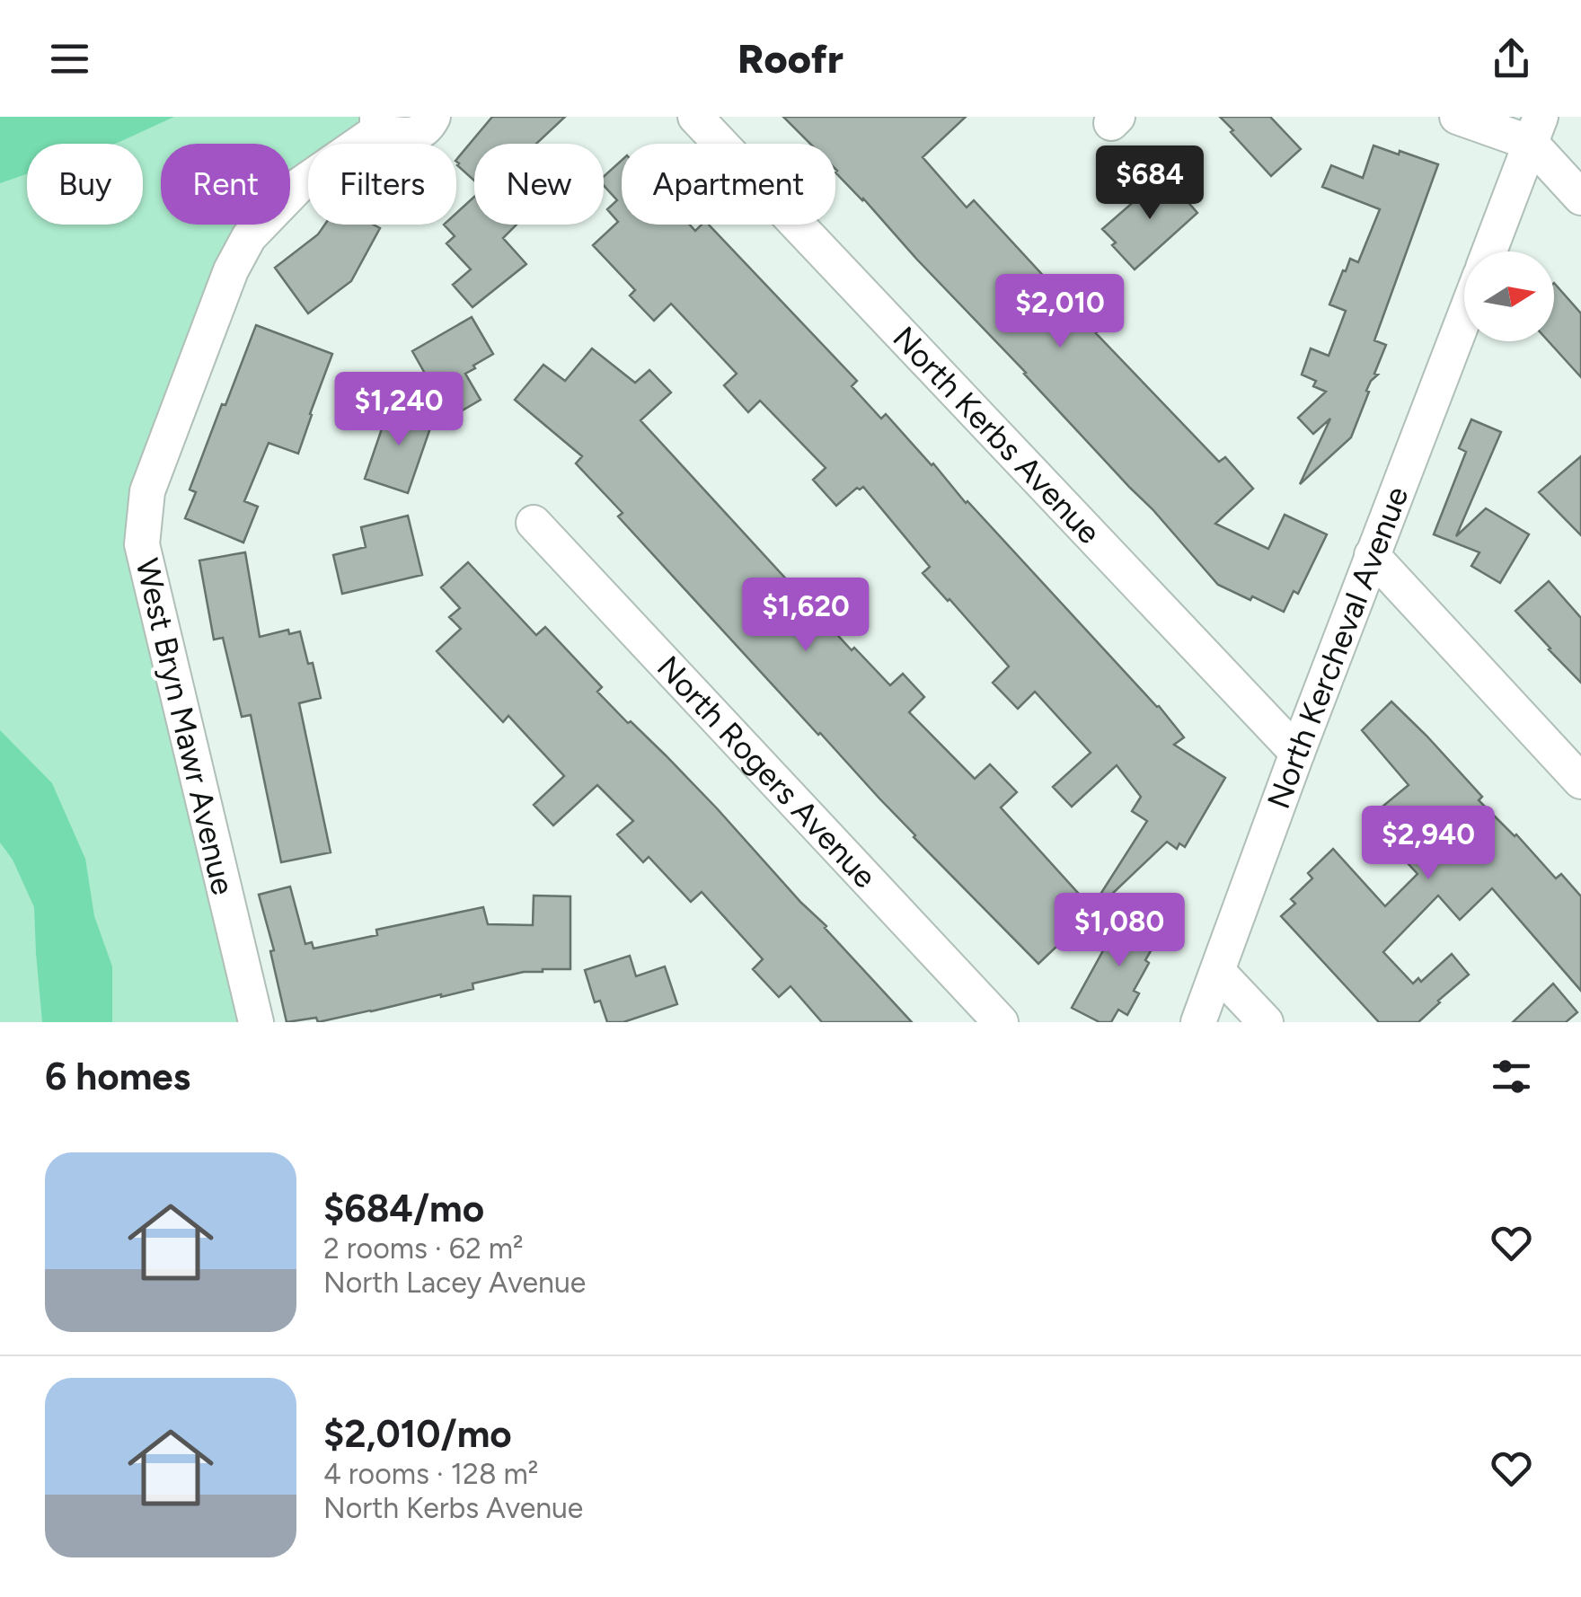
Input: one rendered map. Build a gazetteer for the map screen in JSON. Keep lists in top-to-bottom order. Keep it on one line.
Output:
{"streets":{"street":["North Kerbs Avenue","North Kercheval Avenue","West Bryn Mawr Avenue","North Rogers Avenue"]},"crossings":[["North Kerbs Avenue","North Kercheval Avenue"]],"north":"right","page":{"header":"Roofr","chip":["Buy","Rent","Filters","New","Apartment"],"price":["$684","$2,010","$1,240","$1,620","$2,940","$1,080"],"heading":"6 homes","list":[{"name":"$684/mo","note":"2 rooms · 62 m² · North Lacey Avenue"},{"name":"$2,010/mo","note":"4 rooms · 128 m² · North Kerbs Avenue"}]}}
